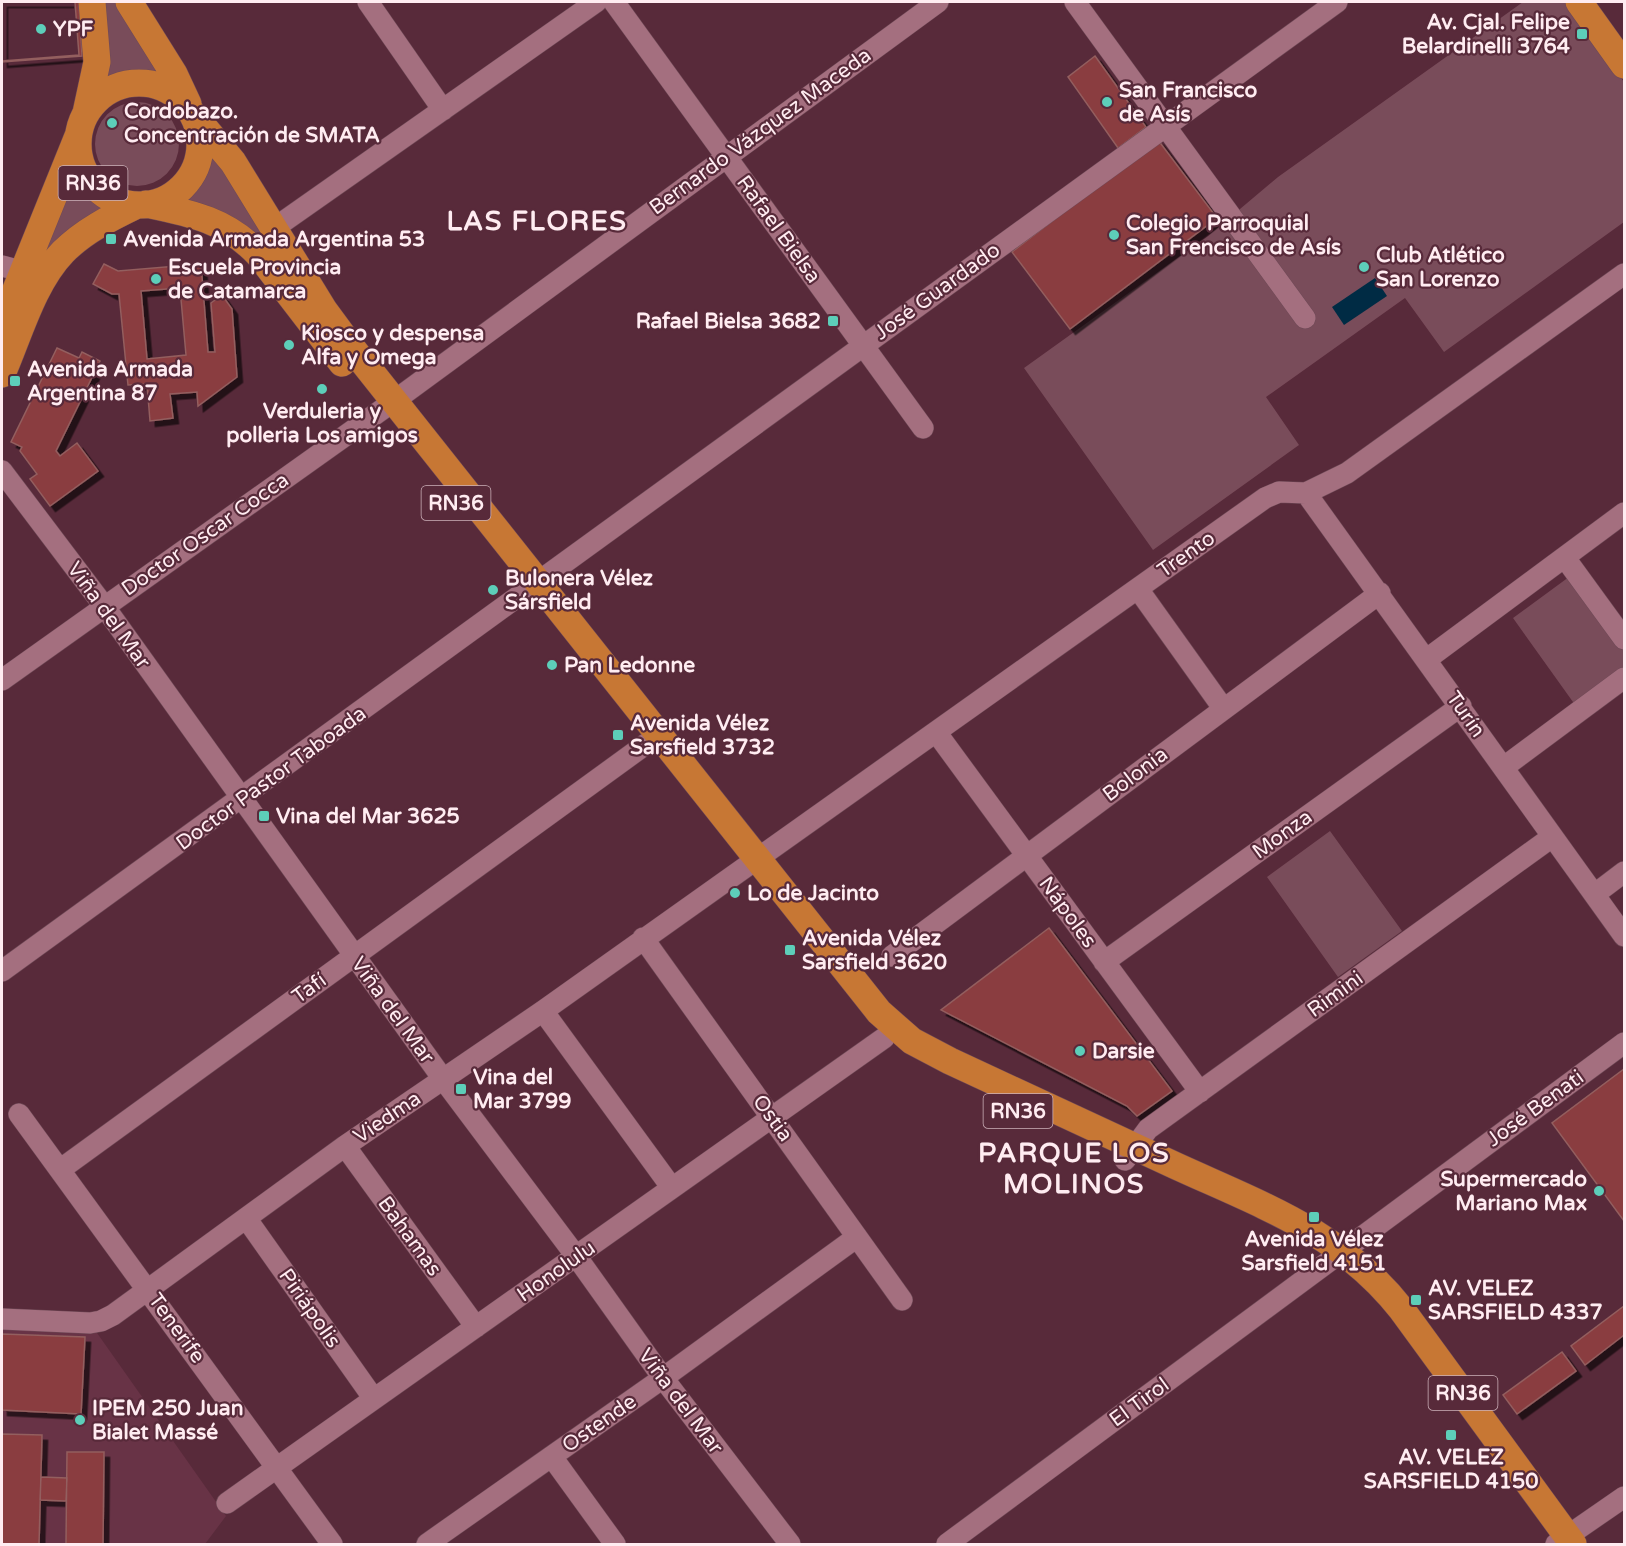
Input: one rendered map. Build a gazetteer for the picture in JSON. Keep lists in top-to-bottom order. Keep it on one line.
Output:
{"streets":{"main road":["RN36"],"street":["Bernardo Vázquez Maceda","Rafael Bielsa","José Guardado","Doctor Oscar Cocca","Trento","Viña del Mar","Turín","Bolonia","Doctor Pastor Taboada","Monza","Nápoles","Tafí","Rimini","José Benati","Viedma","Ostia","Bahamas","Honolulu","Piriápolis","Tenerife","El Tirol","Ostende"]},"crossings":[["Bernardo Vázquez Maceda","RN36"],["Bernardo Vázquez Maceda","Rafael Bielsa"],["Bernardo Vázquez Maceda","Doctor Oscar Cocca"],["RN36","José Guardado"],["RN36","Doctor Oscar Cocca"],["RN36","Trento"],["RN36","Doctor Pastor Taboada"],["RN36","Tafí"],["RN36","Rimini"],["RN36","José Benati"],["RN36","Viedma"],["RN36","Honolulu"],["RN36","El Tirol"],["Rafael Bielsa","José Guardado"],["José Guardado","Doctor Pastor Taboada"],["Doctor Oscar Cocca","Viña del Mar"],["Trento","Turín"],["Trento","Nápoles"],["Trento","Viedma"],["Viña del Mar","Doctor Pastor Taboada"],["Viña del Mar","Tafí"],["Viña del Mar","Viedma"],["Viña del Mar","Honolulu"],["Viña del Mar","Ostende"],["Turín","Bolonia"],["Turín","Monza"],["Turín","Rimini"],["Bolonia","Nápoles"],["Monza","Nápoles"],["Nápoles","Rimini"],["Tafí","Tenerife"],["José Benati","El Tirol"],["Viedma","Ostia"],["Viedma","Bahamas"],["Viedma","Piriápolis"],["Viedma","Tenerife"],["Ostia","Honolulu"],["Ostia","Ostende"],["Bahamas","Honolulu"],["Honolulu","Piriápolis"],["Honolulu","Tenerife"]],"districts":["LAS FLORES","PARQUE LOS MOLINOS"],"places":{"other":["YPF","San Francisco de Asís","Cordobazo. Concentración de SMATA","Colegio Parroquial San Frencisco de Asís","Club Atlético San Lorenzo","Escuela Provincia de Catamarca","Kiosco y despensa Alfa y Omega","Verduleria y polleria Los amigos","Bulonera Vélez Sársfield","Pan Ledonne","Lo de Jacinto","Darsie","Supermercado Mariano Max","IPEM 250 Juan Bialet Massé"],"transit":["Av. Cjal. Felipe Belardinelli 3764","Avenida Armada Argentina 53","Rafael Bielsa 3682","Avenida Armada Argentina 87","Avenida Vélez Sarsfield 3732","Vina del Mar 3625","Avenida Vélez Sarsfield 3620","Vina del Mar 3799","Avenida Vélez Sarsfield 4151","AV. VELEZ SARSFIELD 4337","AV. VELEZ SARSFIELD 4150"]}}
